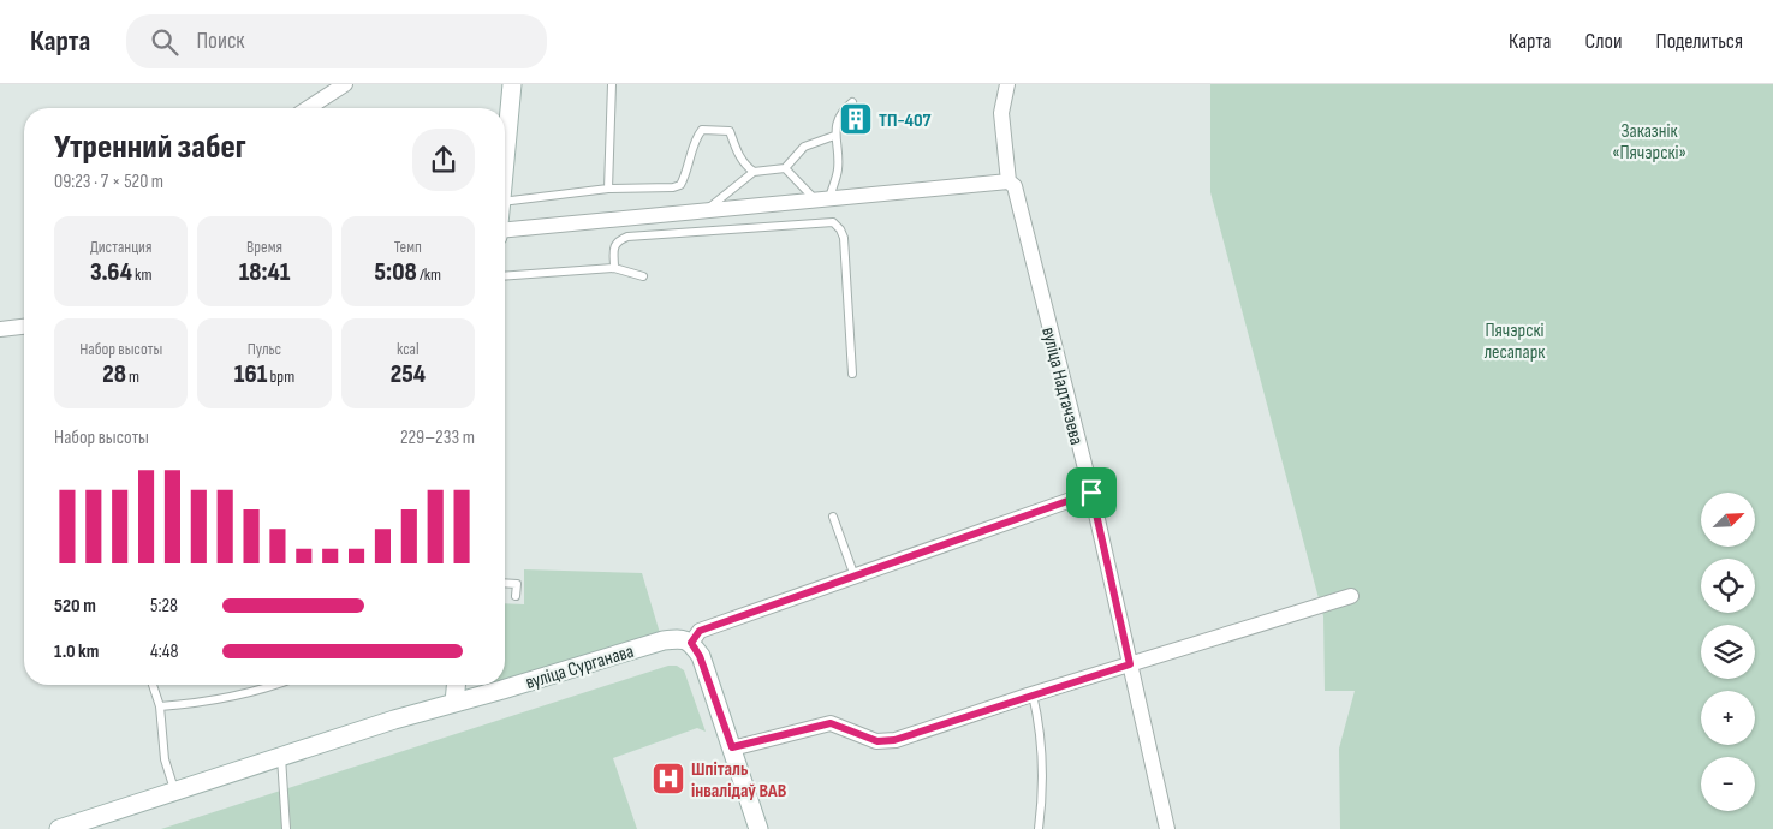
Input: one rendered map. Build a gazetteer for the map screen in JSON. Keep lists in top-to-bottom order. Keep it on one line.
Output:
{"streets":{"main road":["вуліца Сурганава"],"street":["вуліца Надтачэева"]},"parks":["Заказнік «Пячэрскі»","Пячэрскі лесапарк"],"places":{"building":["ТП-407"],"hospital":["Шпіталь інвалідаў ВАВ"]},"north":"top right","page":{"header":"Карта","search":"Поиск","nav":["Карта","Слои","Поделиться"],"heading":["Утренний забег","09:23 · 7 × 520 m"],"stats":[["Дистанция","3.64 km"],["Время","18:41"],["Темп","5:08 /km"],["Набор высоты","28 m"],["Пульс","161 bpm"],["kcal","254"]],"chart":["Набор высоты","229–233 m"],"map_buttons":["+","−"],"list":[{"name":"520 m","note":"5:28"},{"name":"1.0 km","note":"4:48"}]}}
